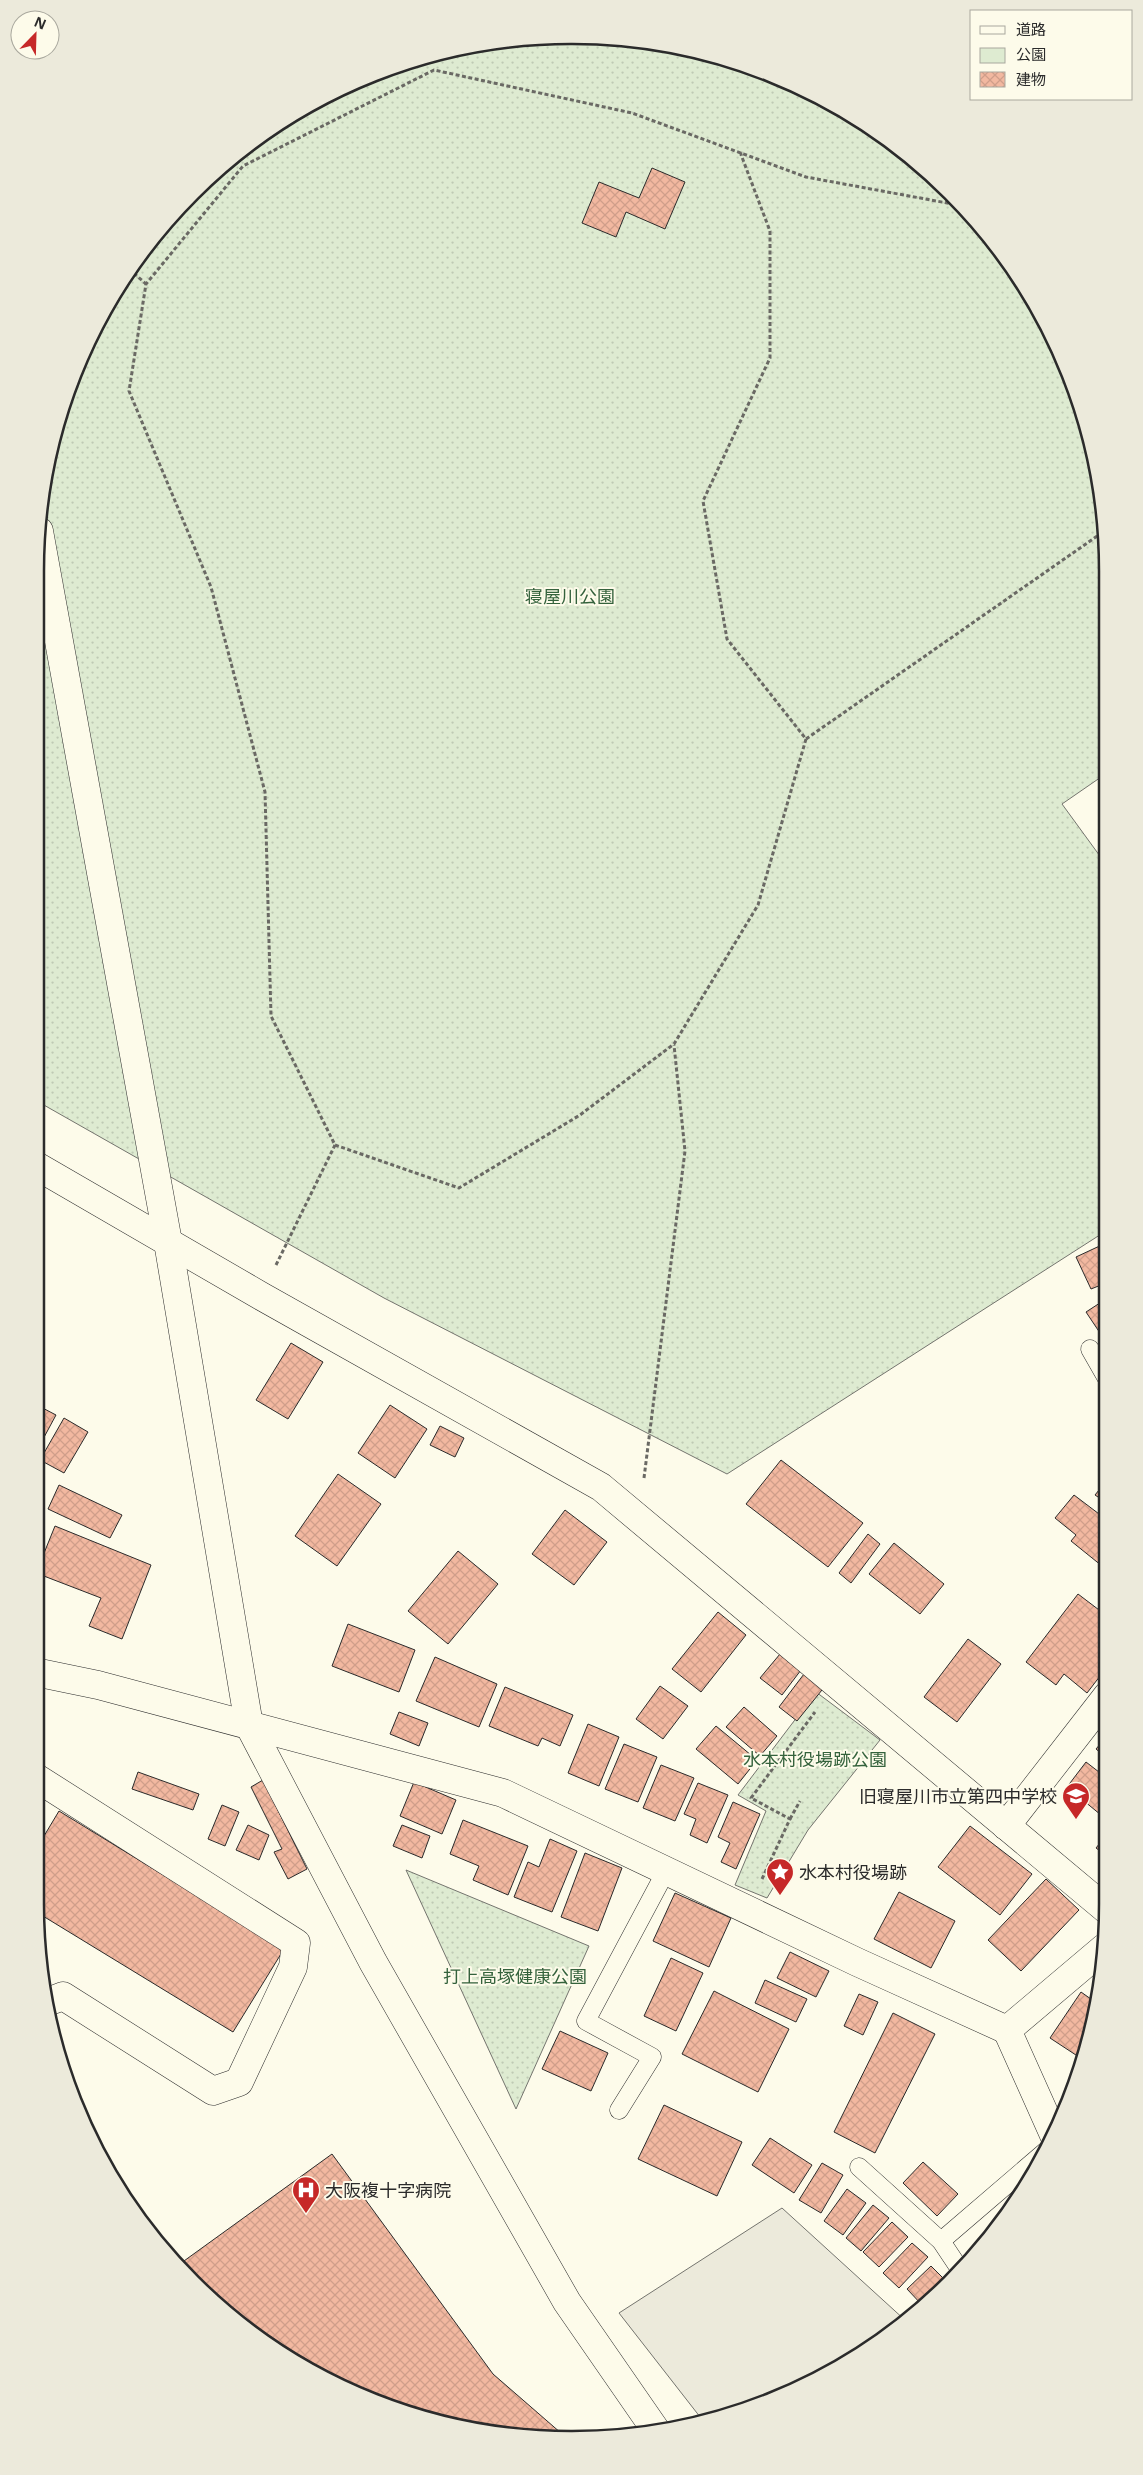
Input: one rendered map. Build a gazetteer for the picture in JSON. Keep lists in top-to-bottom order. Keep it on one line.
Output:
{"parks":["寝屋川公園","水本村役場跡公園","打上高塚健康公園"],"places":{"school or university":["旧寝屋川市立第四中学校"],"place":["水本村役場跡"],"hospital":["大阪複十字病院"]},"legend":["道路","公園","建物"],"north":"top right"}
